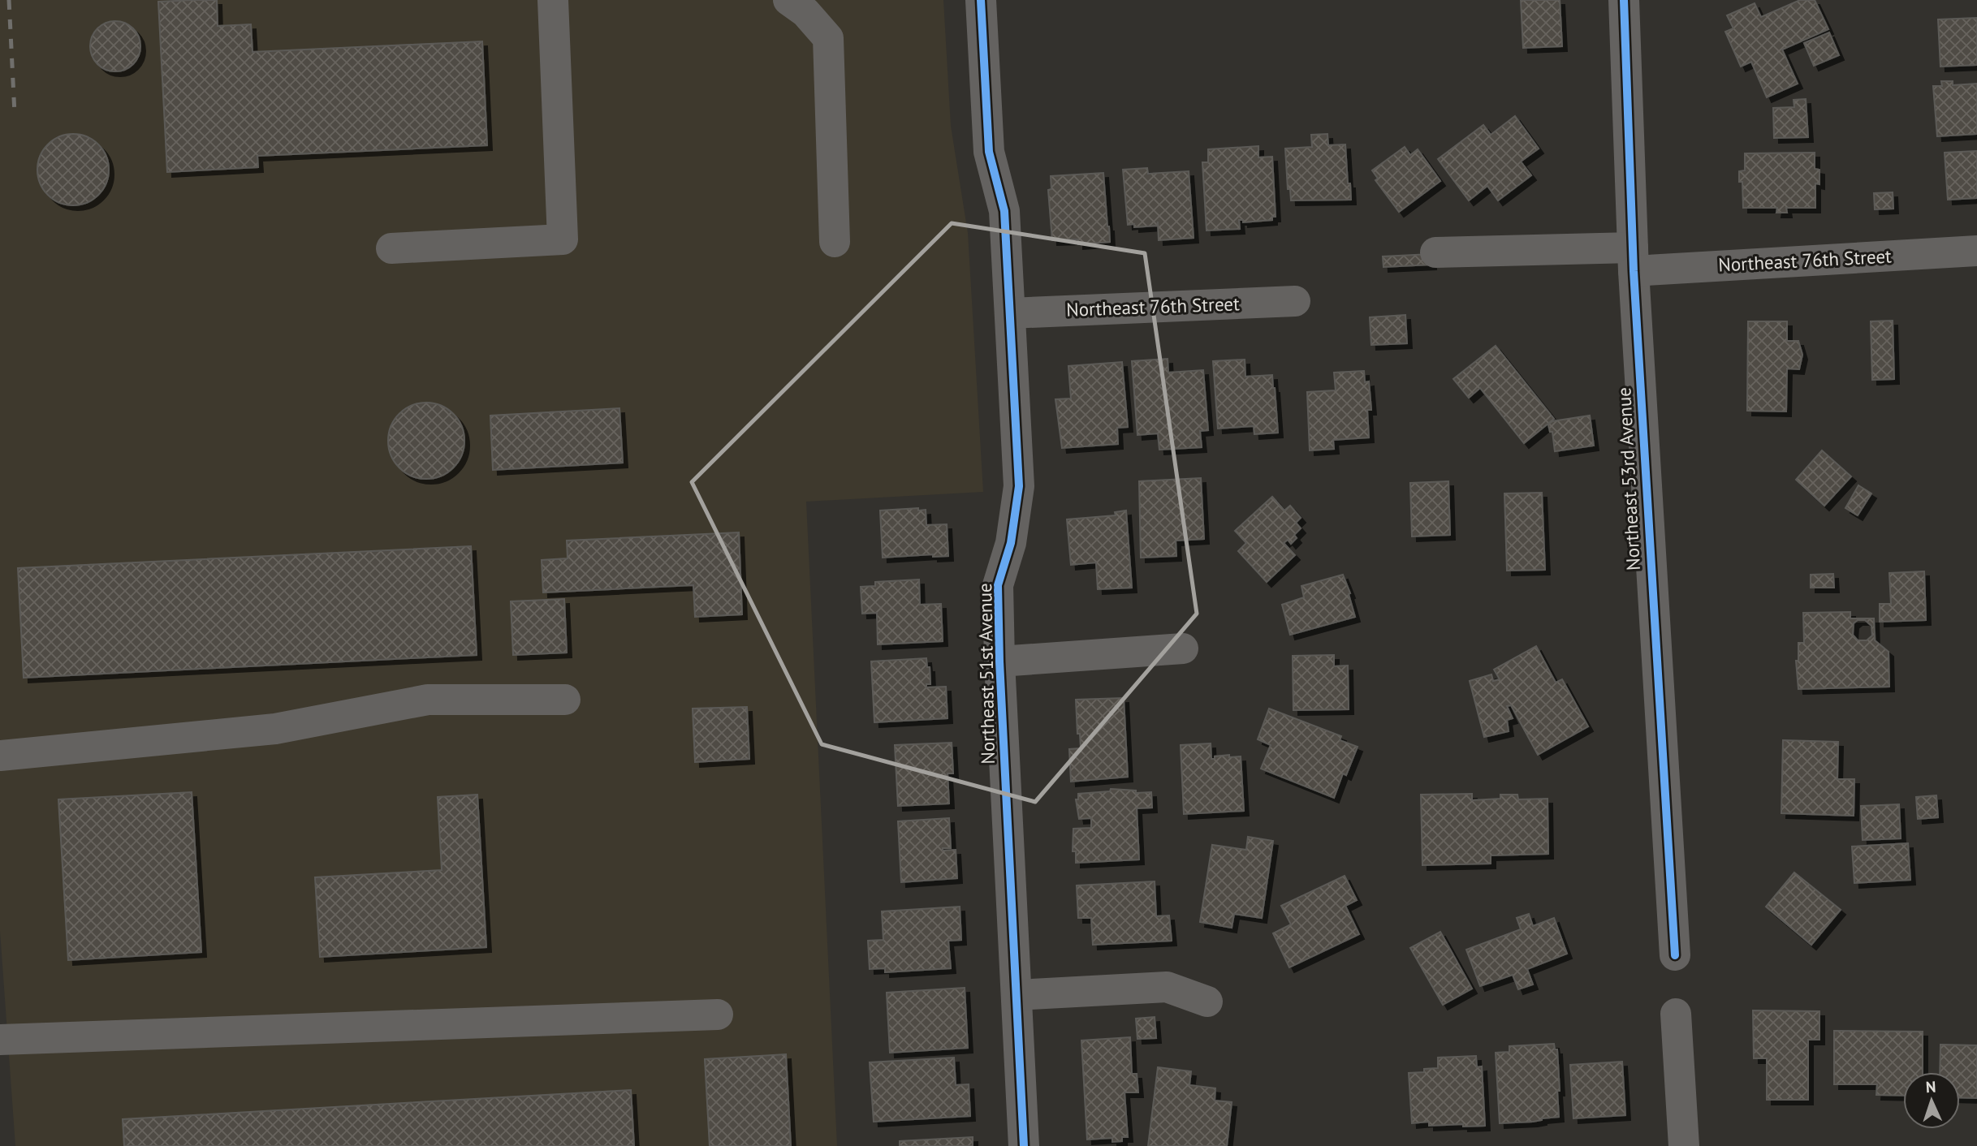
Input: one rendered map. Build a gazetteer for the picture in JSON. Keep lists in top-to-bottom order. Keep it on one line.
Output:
{"streets":{"street":["Northeast 76th Street","Northeast 53rd Avenue","Northeast 51st Avenue"]},"crossings":[["Northeast 76th Street","Northeast 53rd Avenue"],["Northeast 76th Street","Northeast 51st Avenue"]],"north":"top"}
